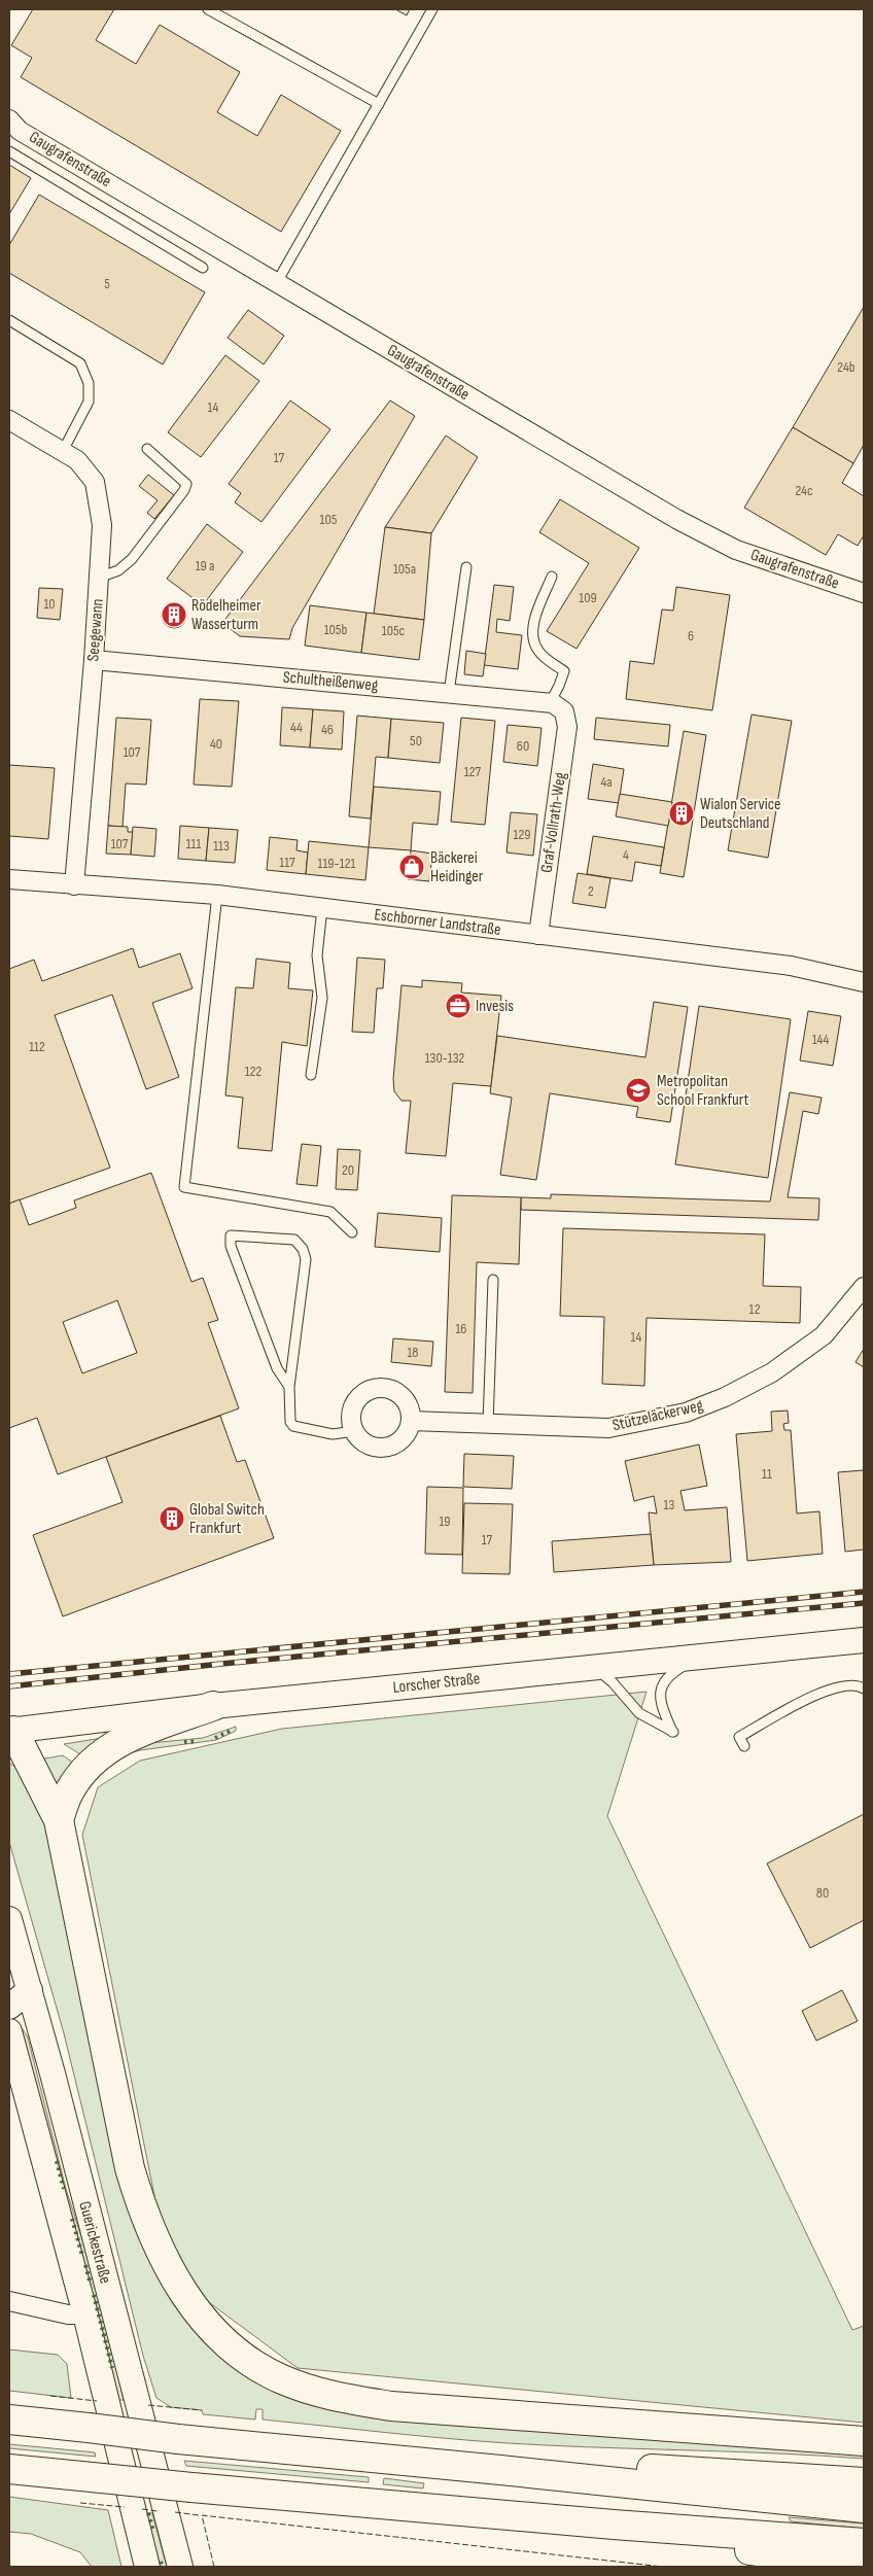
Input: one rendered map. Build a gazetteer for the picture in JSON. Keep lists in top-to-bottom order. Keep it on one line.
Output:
{"streets":{"main road":["Lorscher Straße","Guerickestraße"],"street":["Gaugrafenstraße","Seegewann","Schultheißenweg","Graf-Vollrath-Weg","Eschborner Landstraße","Stützeläckerweg"]},"crossings":[["Seegewann","Schultheißenweg"],["Seegewann","Eschborner Landstraße"],["Schultheißenweg","Graf-Vollrath-Weg"],["Graf-Vollrath-Weg","Eschborner Landstraße"]],"places":{"building":["Rödelheimer Wasserturm","Wialon Service Deutschland","Global Switch Frankfurt"],"shop":["Bäckerei Heidinger"],"office":["Invesis"],"school or university":["Metropolitan School Frankfurt"]},"house_numbers":["5","24b","14","17","24c","105","19 a","105a","109","10","105b","105c","6","44","46","50","40","60","107","127","4a","129","107","111","113","4","117","119-121","2","144","112","130-132","122","20","12","16","14","18","11","13","19","17","80"]}
